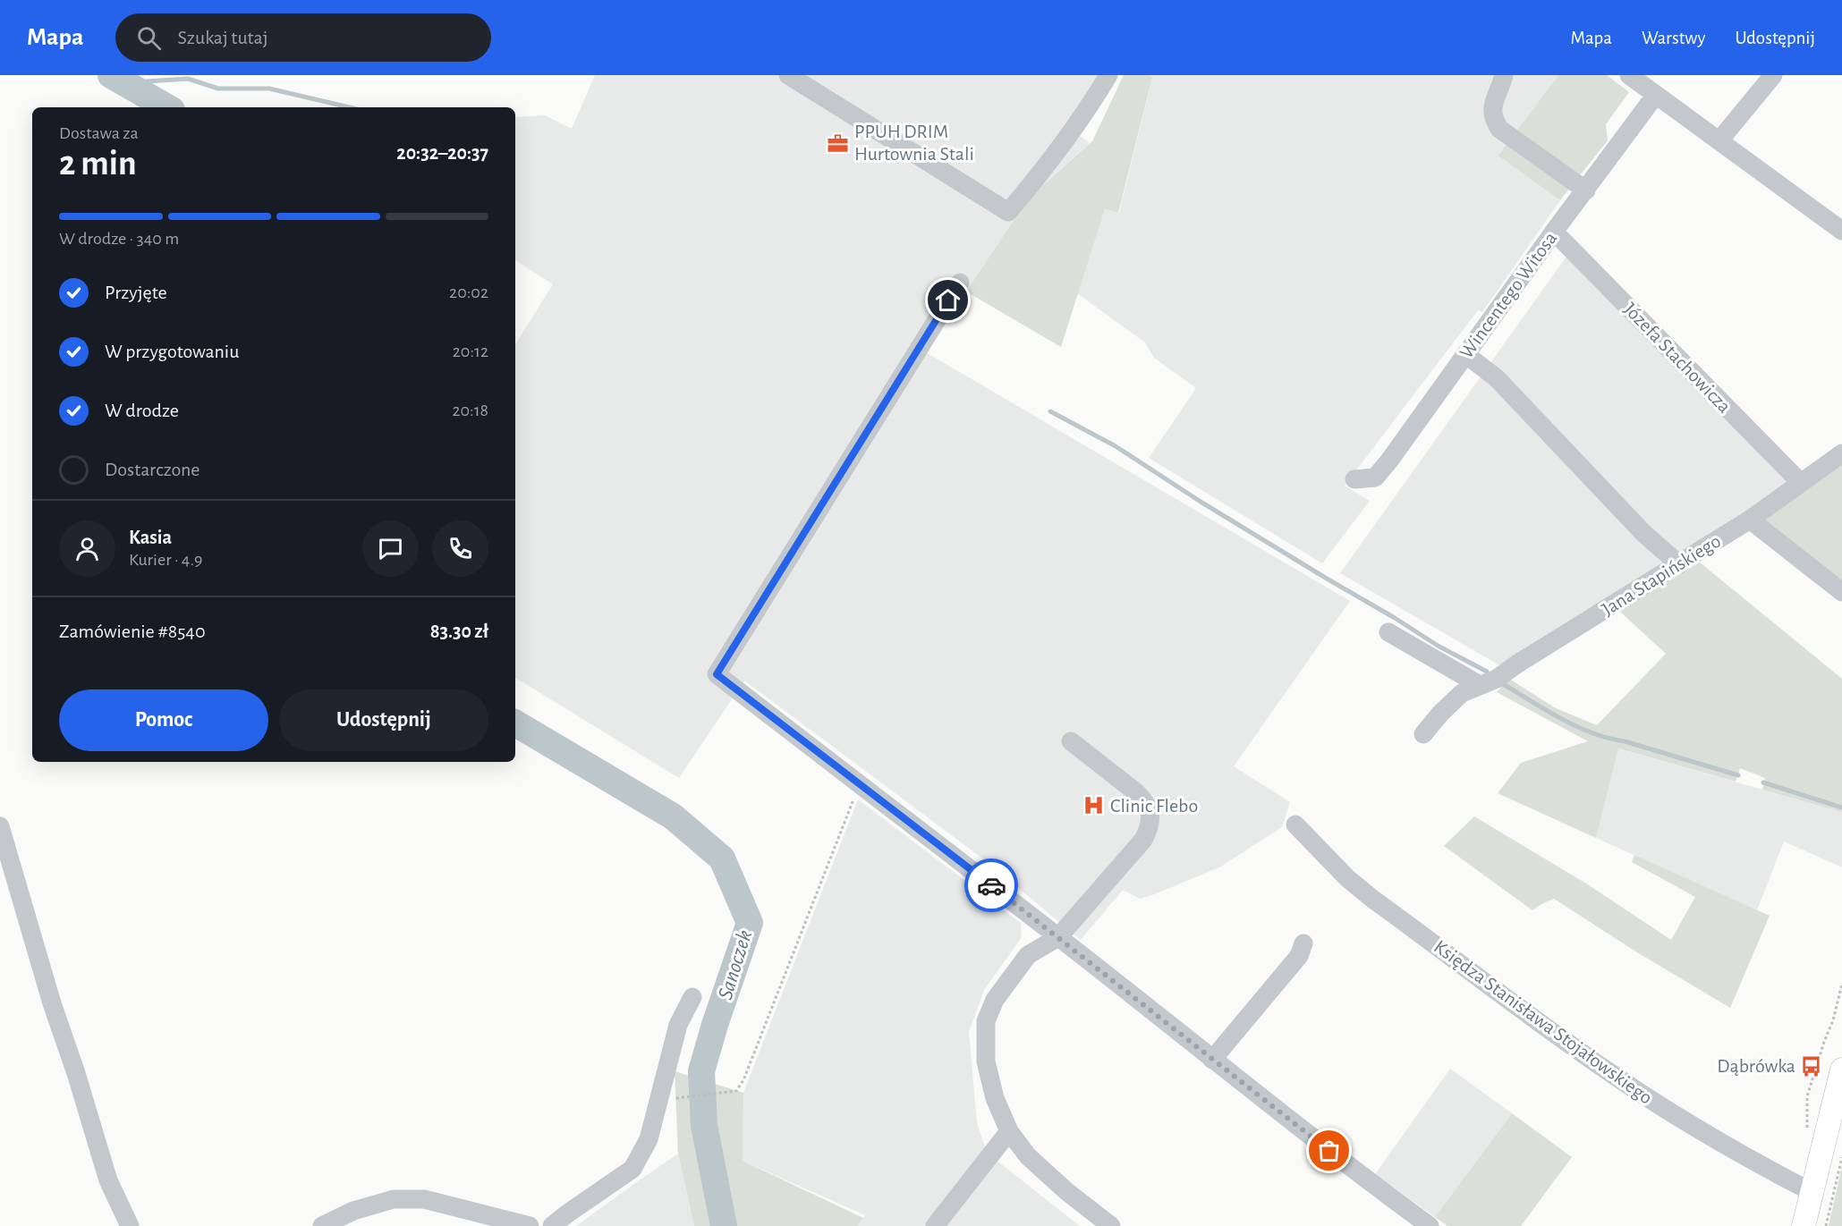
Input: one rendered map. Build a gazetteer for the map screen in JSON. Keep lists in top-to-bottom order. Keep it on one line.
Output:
{"streets":{"street":["Wincentego Witosa","Józefa Stachowicza","Jana Stapińskiego","Księdza Stanisława Stojałowskiego"]},"crossings":[["Wincentego Witosa","Józefa Stachowicza"],["Józefa Stachowicza","Jana Stapińskiego"]],"water":["Sanoczek"],"places":{"office":["PPUH DRIM Hurtownia Stali"],"hospital":["Clinic Flebo"],"bus stop":["Dąbrówka"]},"page":{"header":"Mapa","search":"Szukaj tutaj","nav":["Mapa","Warstwy","Udostępnij"],"heading":["2 min","Dostawa za","20:32–20:37"],"panel":["Kasia","Kurier · 4.9","Zamówienie #8540","83.30 zł"],"bar":"W drodze · 340 m","list":[["Przyjęte","20:02"],["W przygotowaniu","20:12"],["W drodze","20:18"],"Dostarczone"],"buttons":["Pomoc","Udostępnij"]}}
